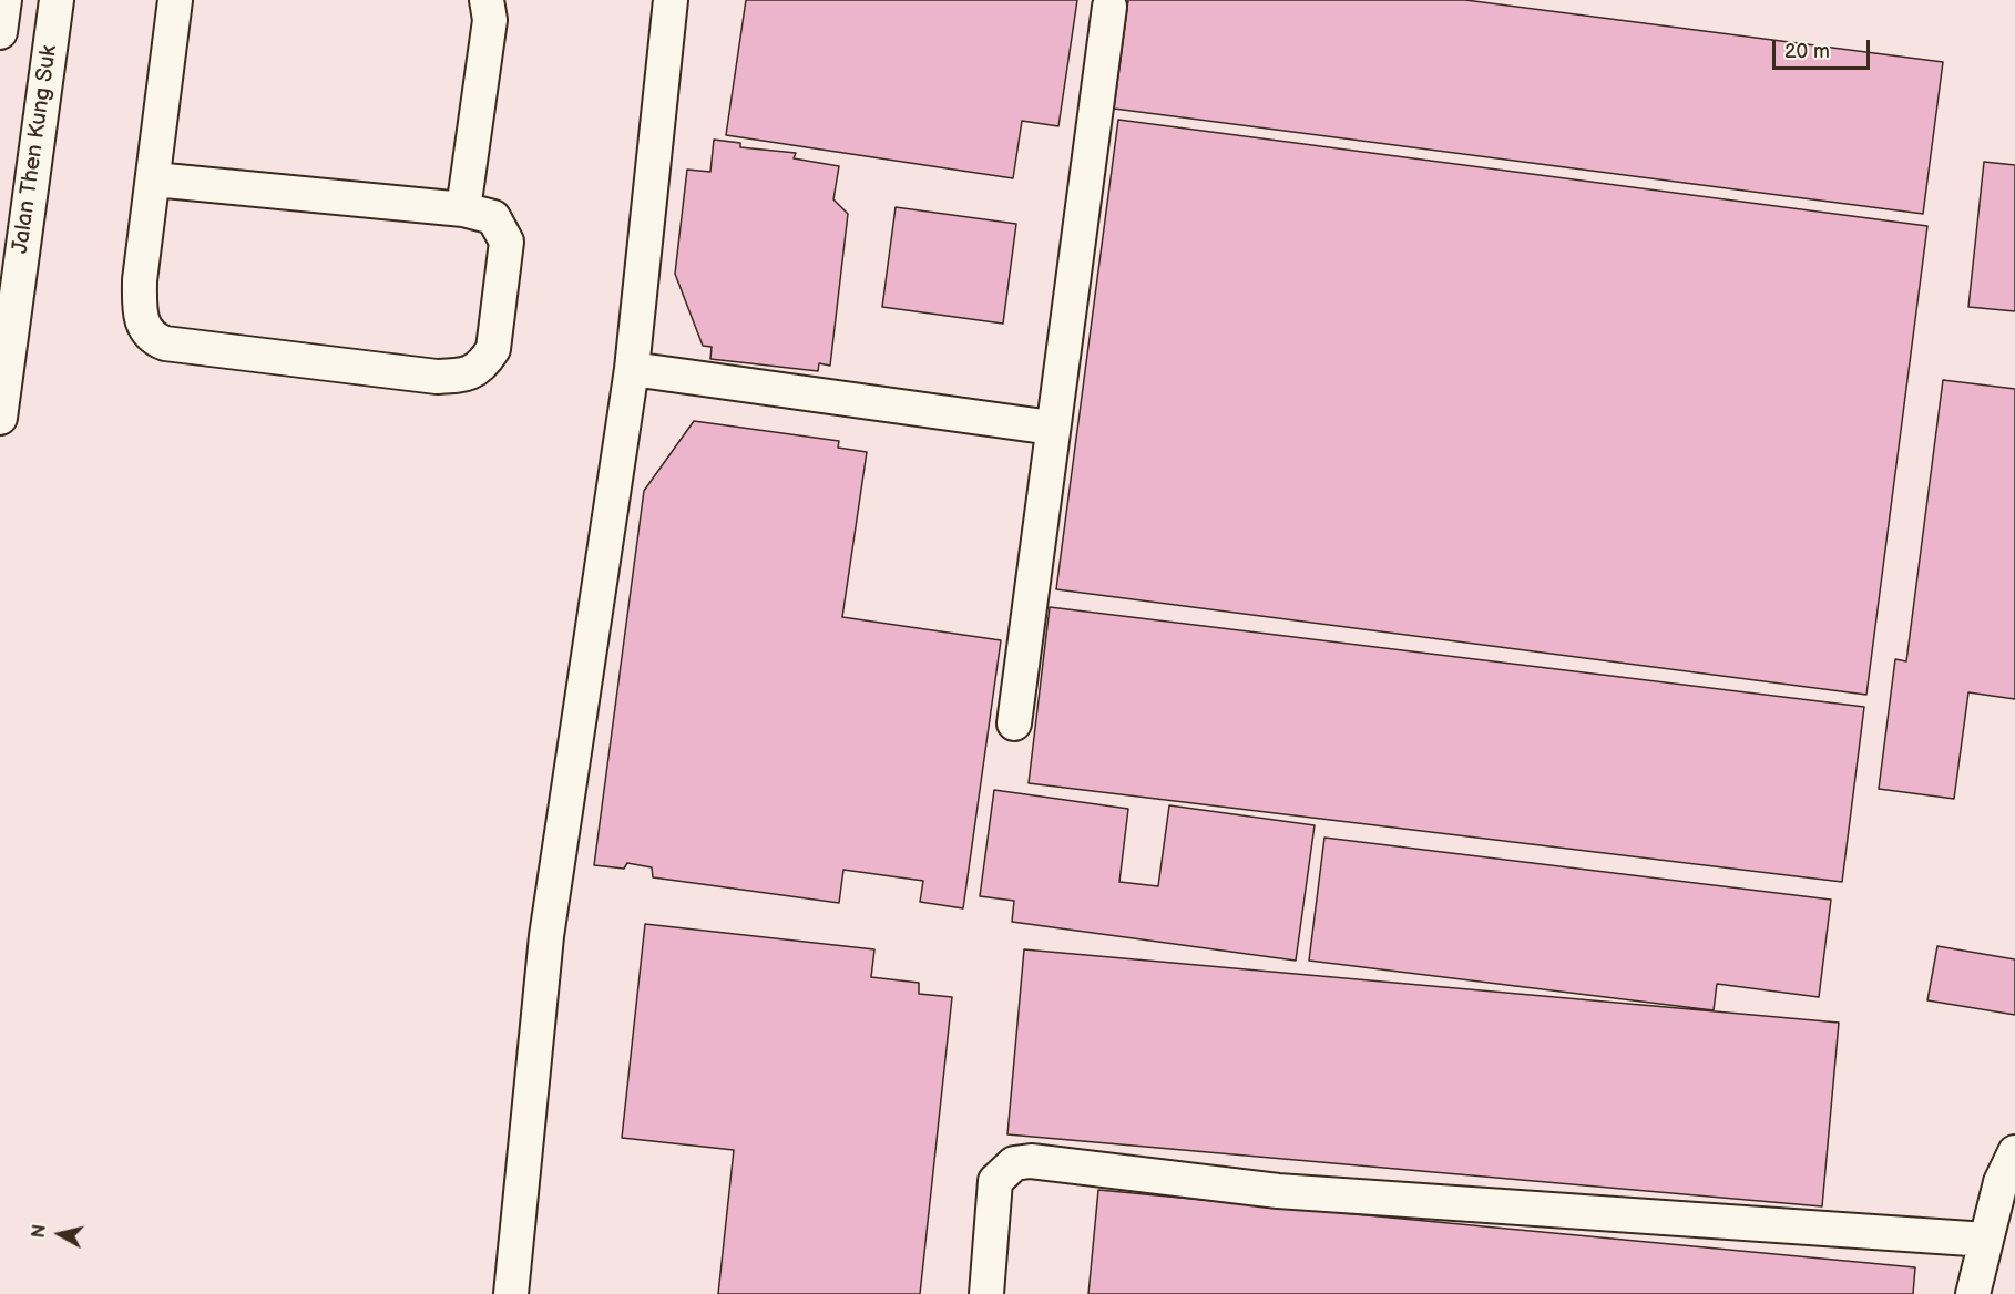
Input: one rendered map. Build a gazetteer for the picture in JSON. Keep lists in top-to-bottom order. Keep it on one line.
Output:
{"streets":{"street":["Jalan Then Kung Suk"]},"scale_bar":"20 m","north":"left"}
